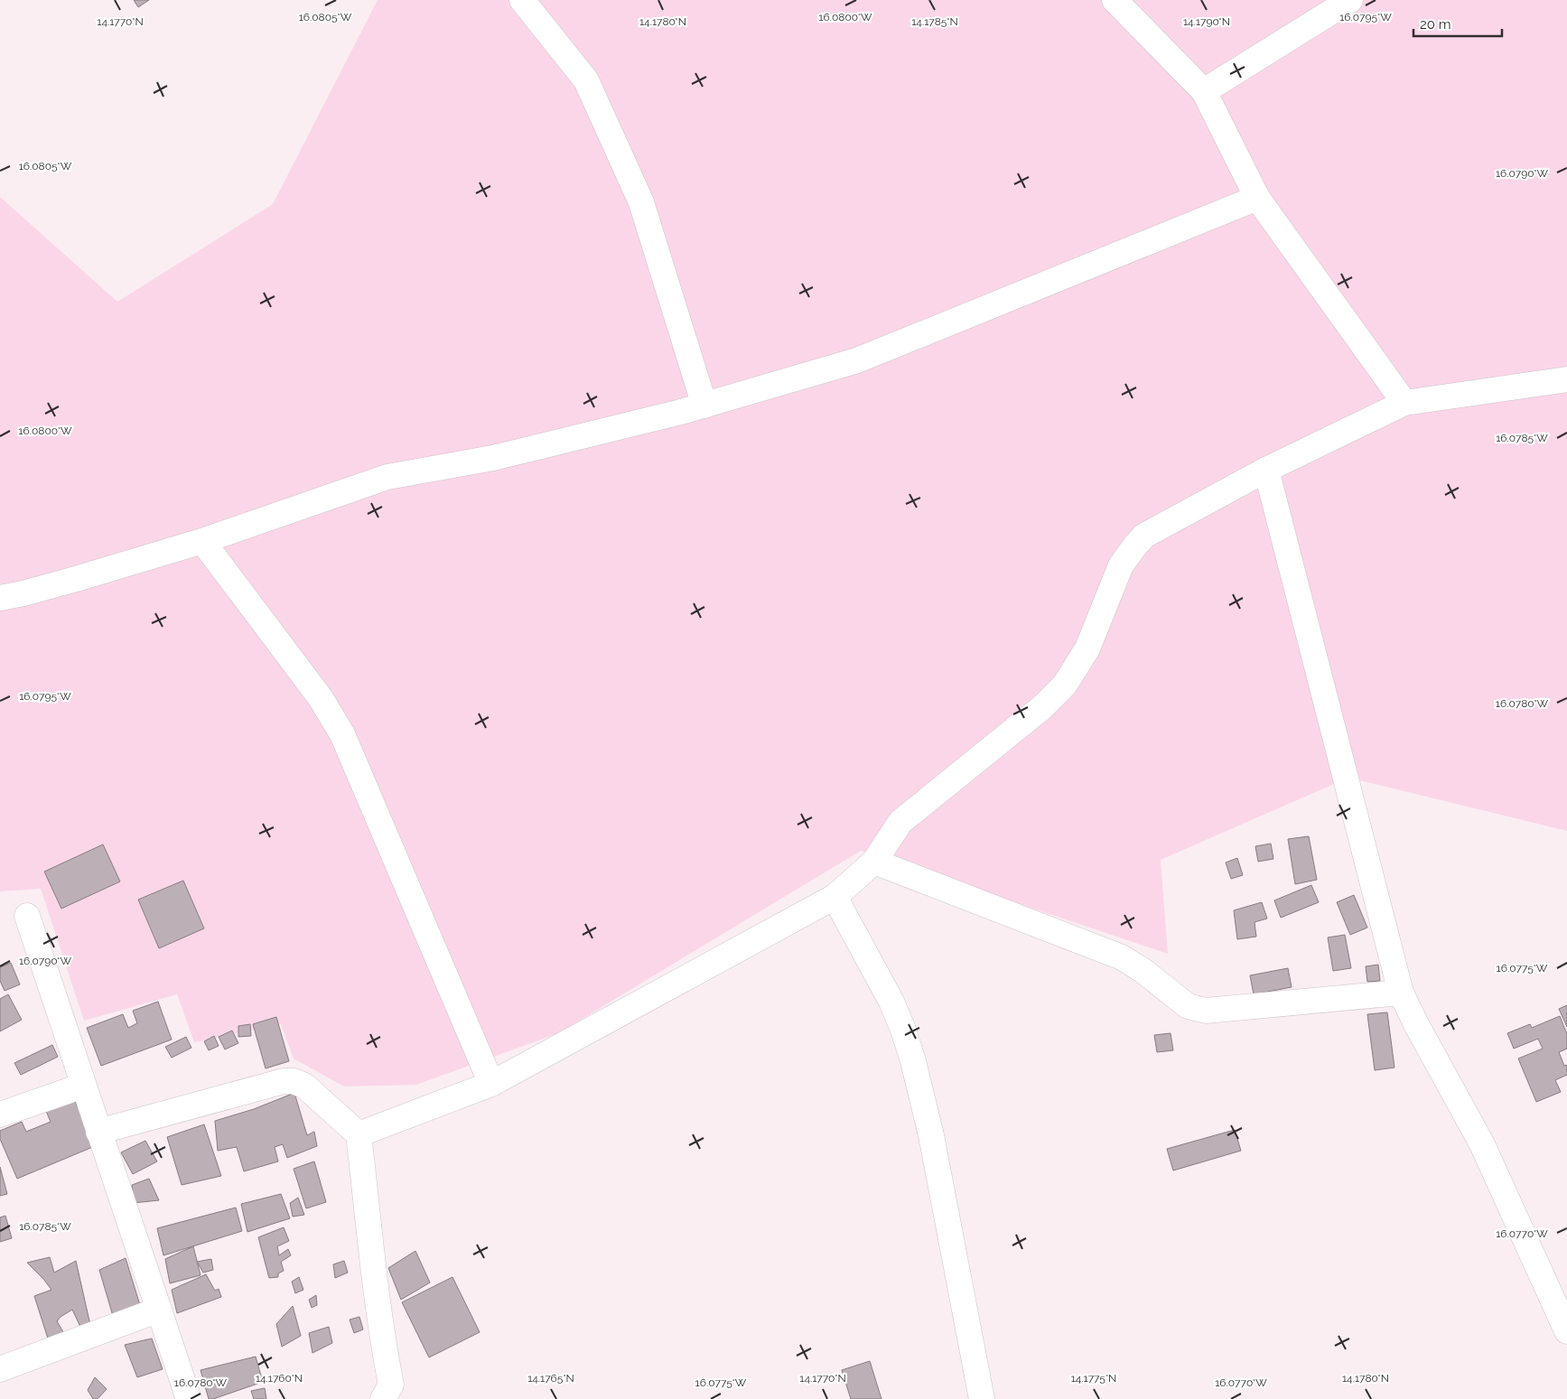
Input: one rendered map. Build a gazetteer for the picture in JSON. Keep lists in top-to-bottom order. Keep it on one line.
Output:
{"scale_bar":"20 m","coordinates":["16.0805°W","16.0800°W","16.0795°W","14.1770°N","14.1780°N","14.1785°N","14.1790°N","16.0790°W","16.0785°W","16.0780°W","16.0775°W","16.0770°W","14.1760°N","14.1765°N","14.1775°N"]}
